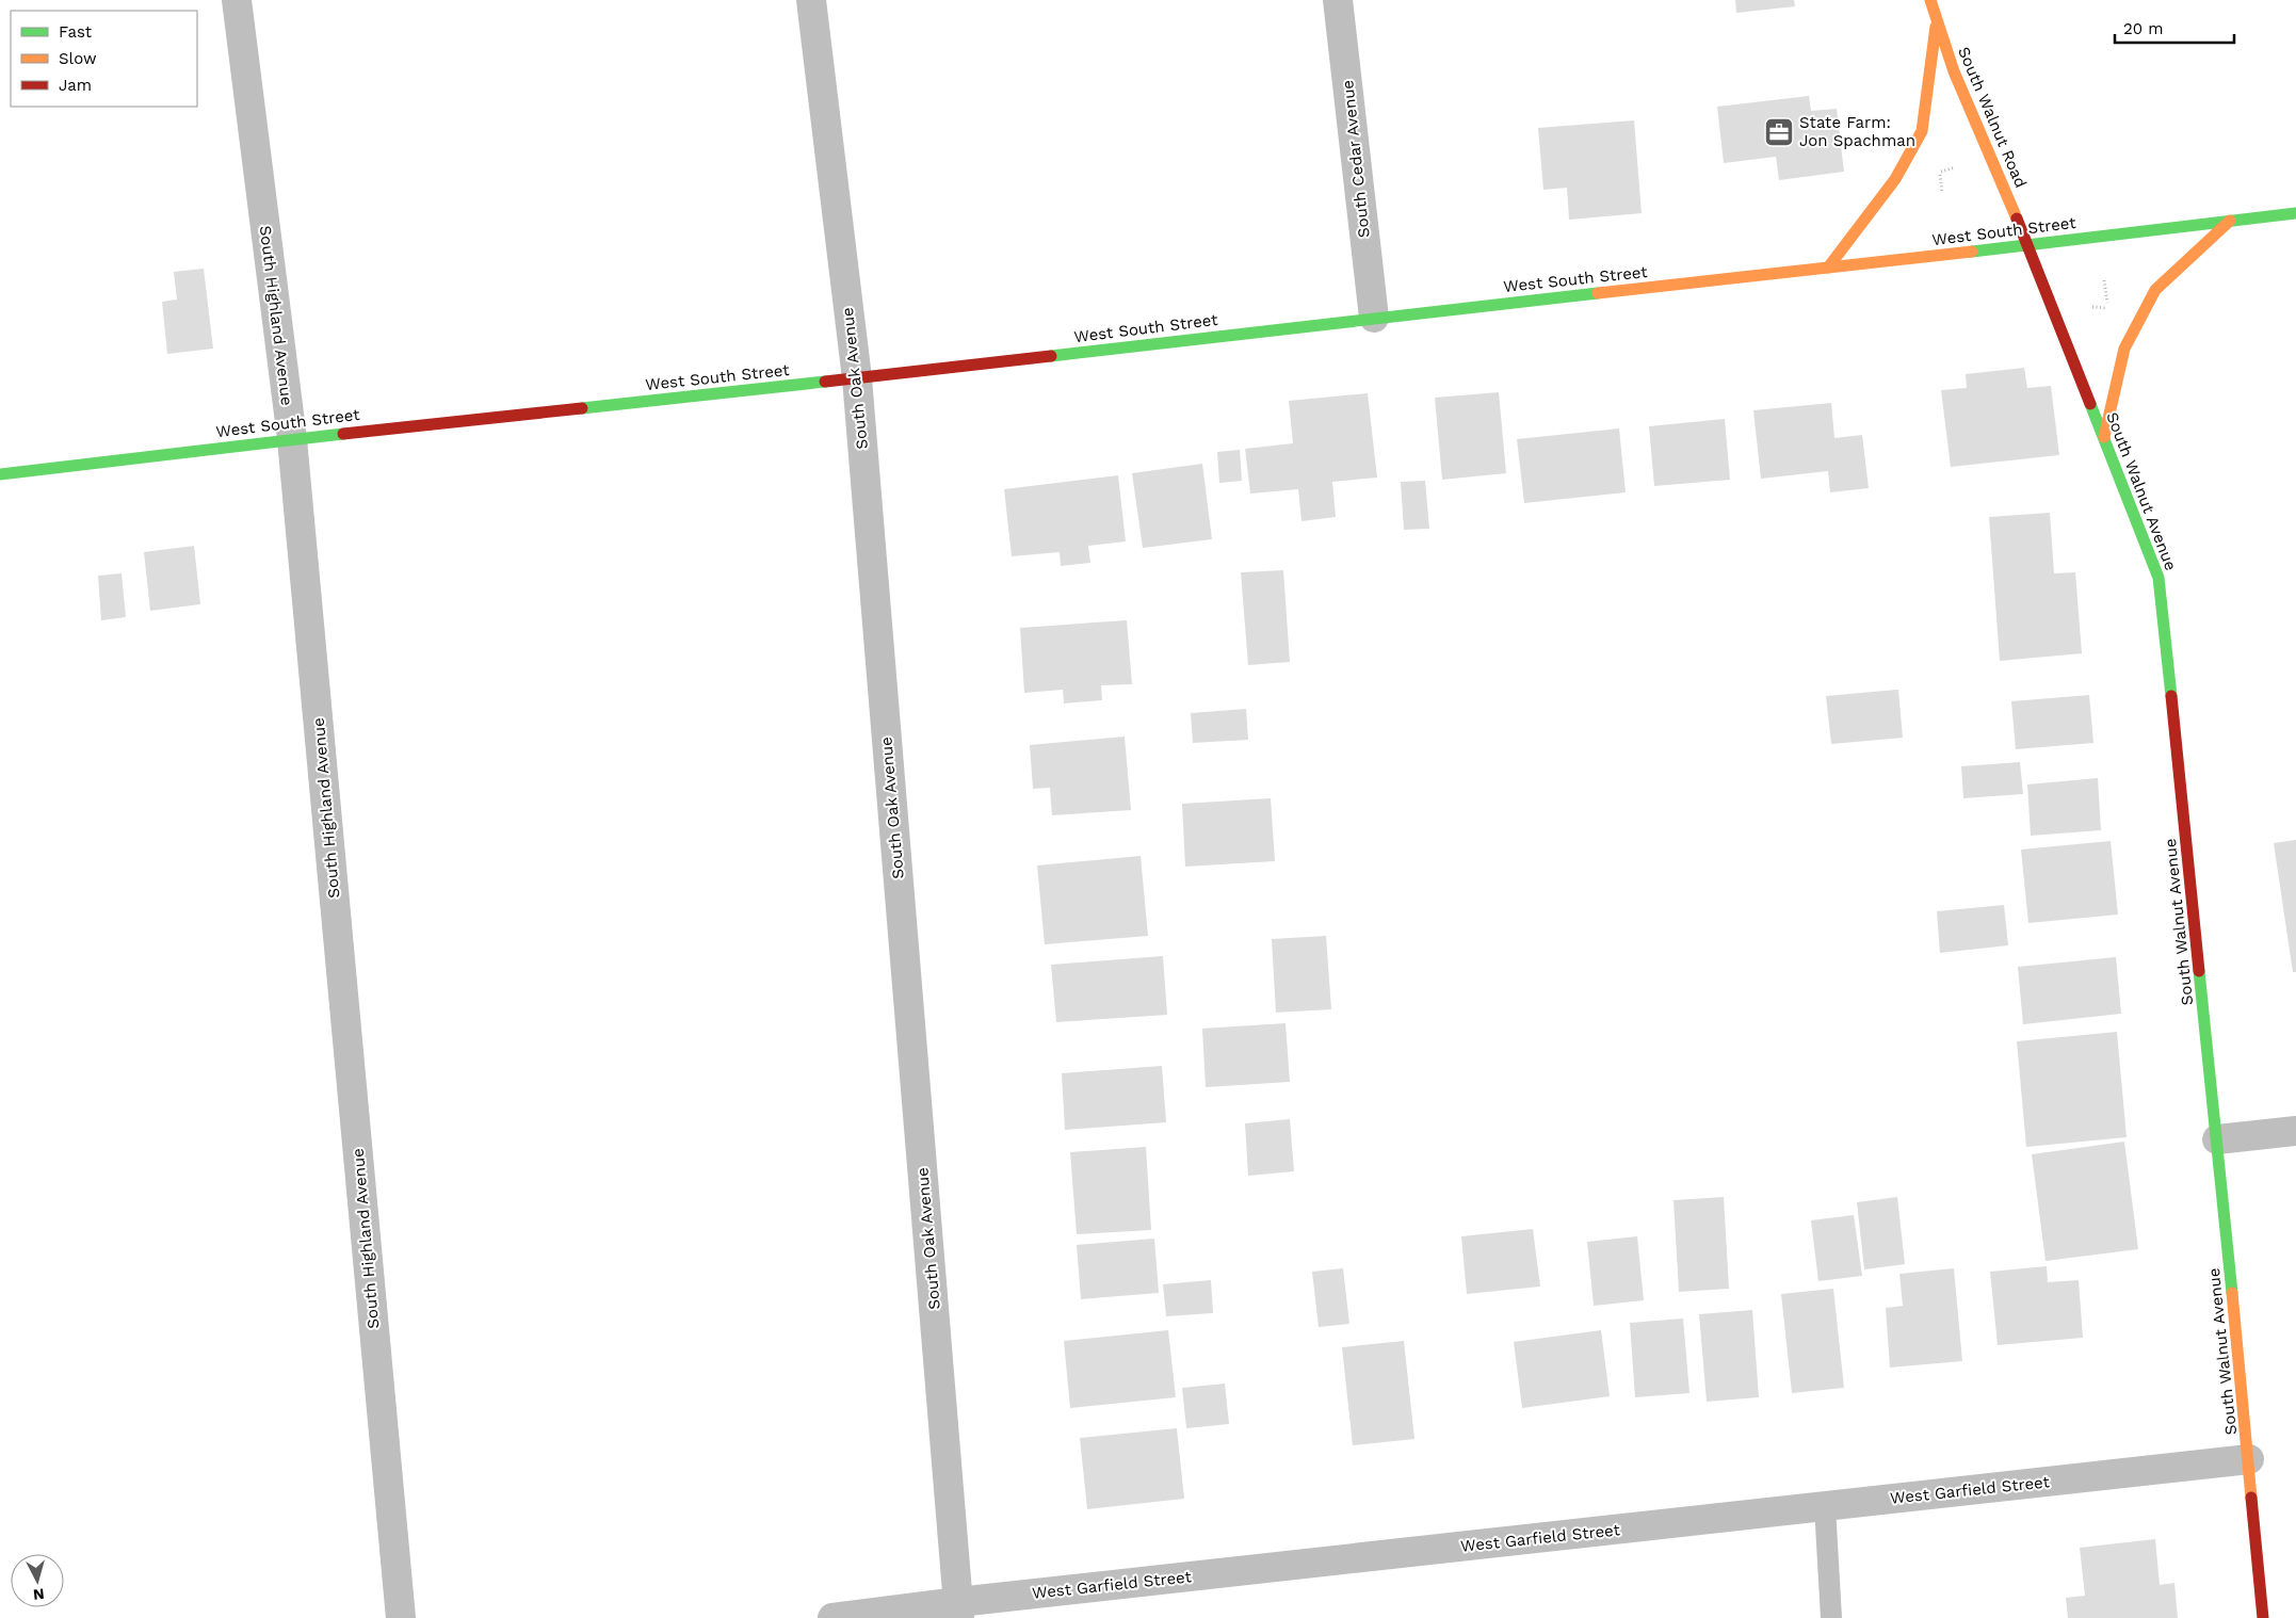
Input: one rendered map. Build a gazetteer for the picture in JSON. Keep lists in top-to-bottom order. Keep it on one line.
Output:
{"streets":{"main road":["South Walnut Road","West South Street","South Walnut Avenue"],"street":["South Cedar Avenue","South Highland Avenue","South Oak Avenue","West Garfield Street"]},"crossings":[["South Walnut Road","West South Street"],["South Walnut Road","South Walnut Avenue"],["South Cedar Avenue","West South Street"],["West South Street","South Highland Avenue"],["West South Street","South Oak Avenue"],["West South Street","South Walnut Avenue"],["South Oak Avenue","West Garfield Street"],["South Walnut Avenue","West Garfield Street"]],"places":{"office":["State Farm: Jon Spachman"]},"legend":["Fast","Slow","Jam"],"scale_bar":"20 m","north":"bottom"}
